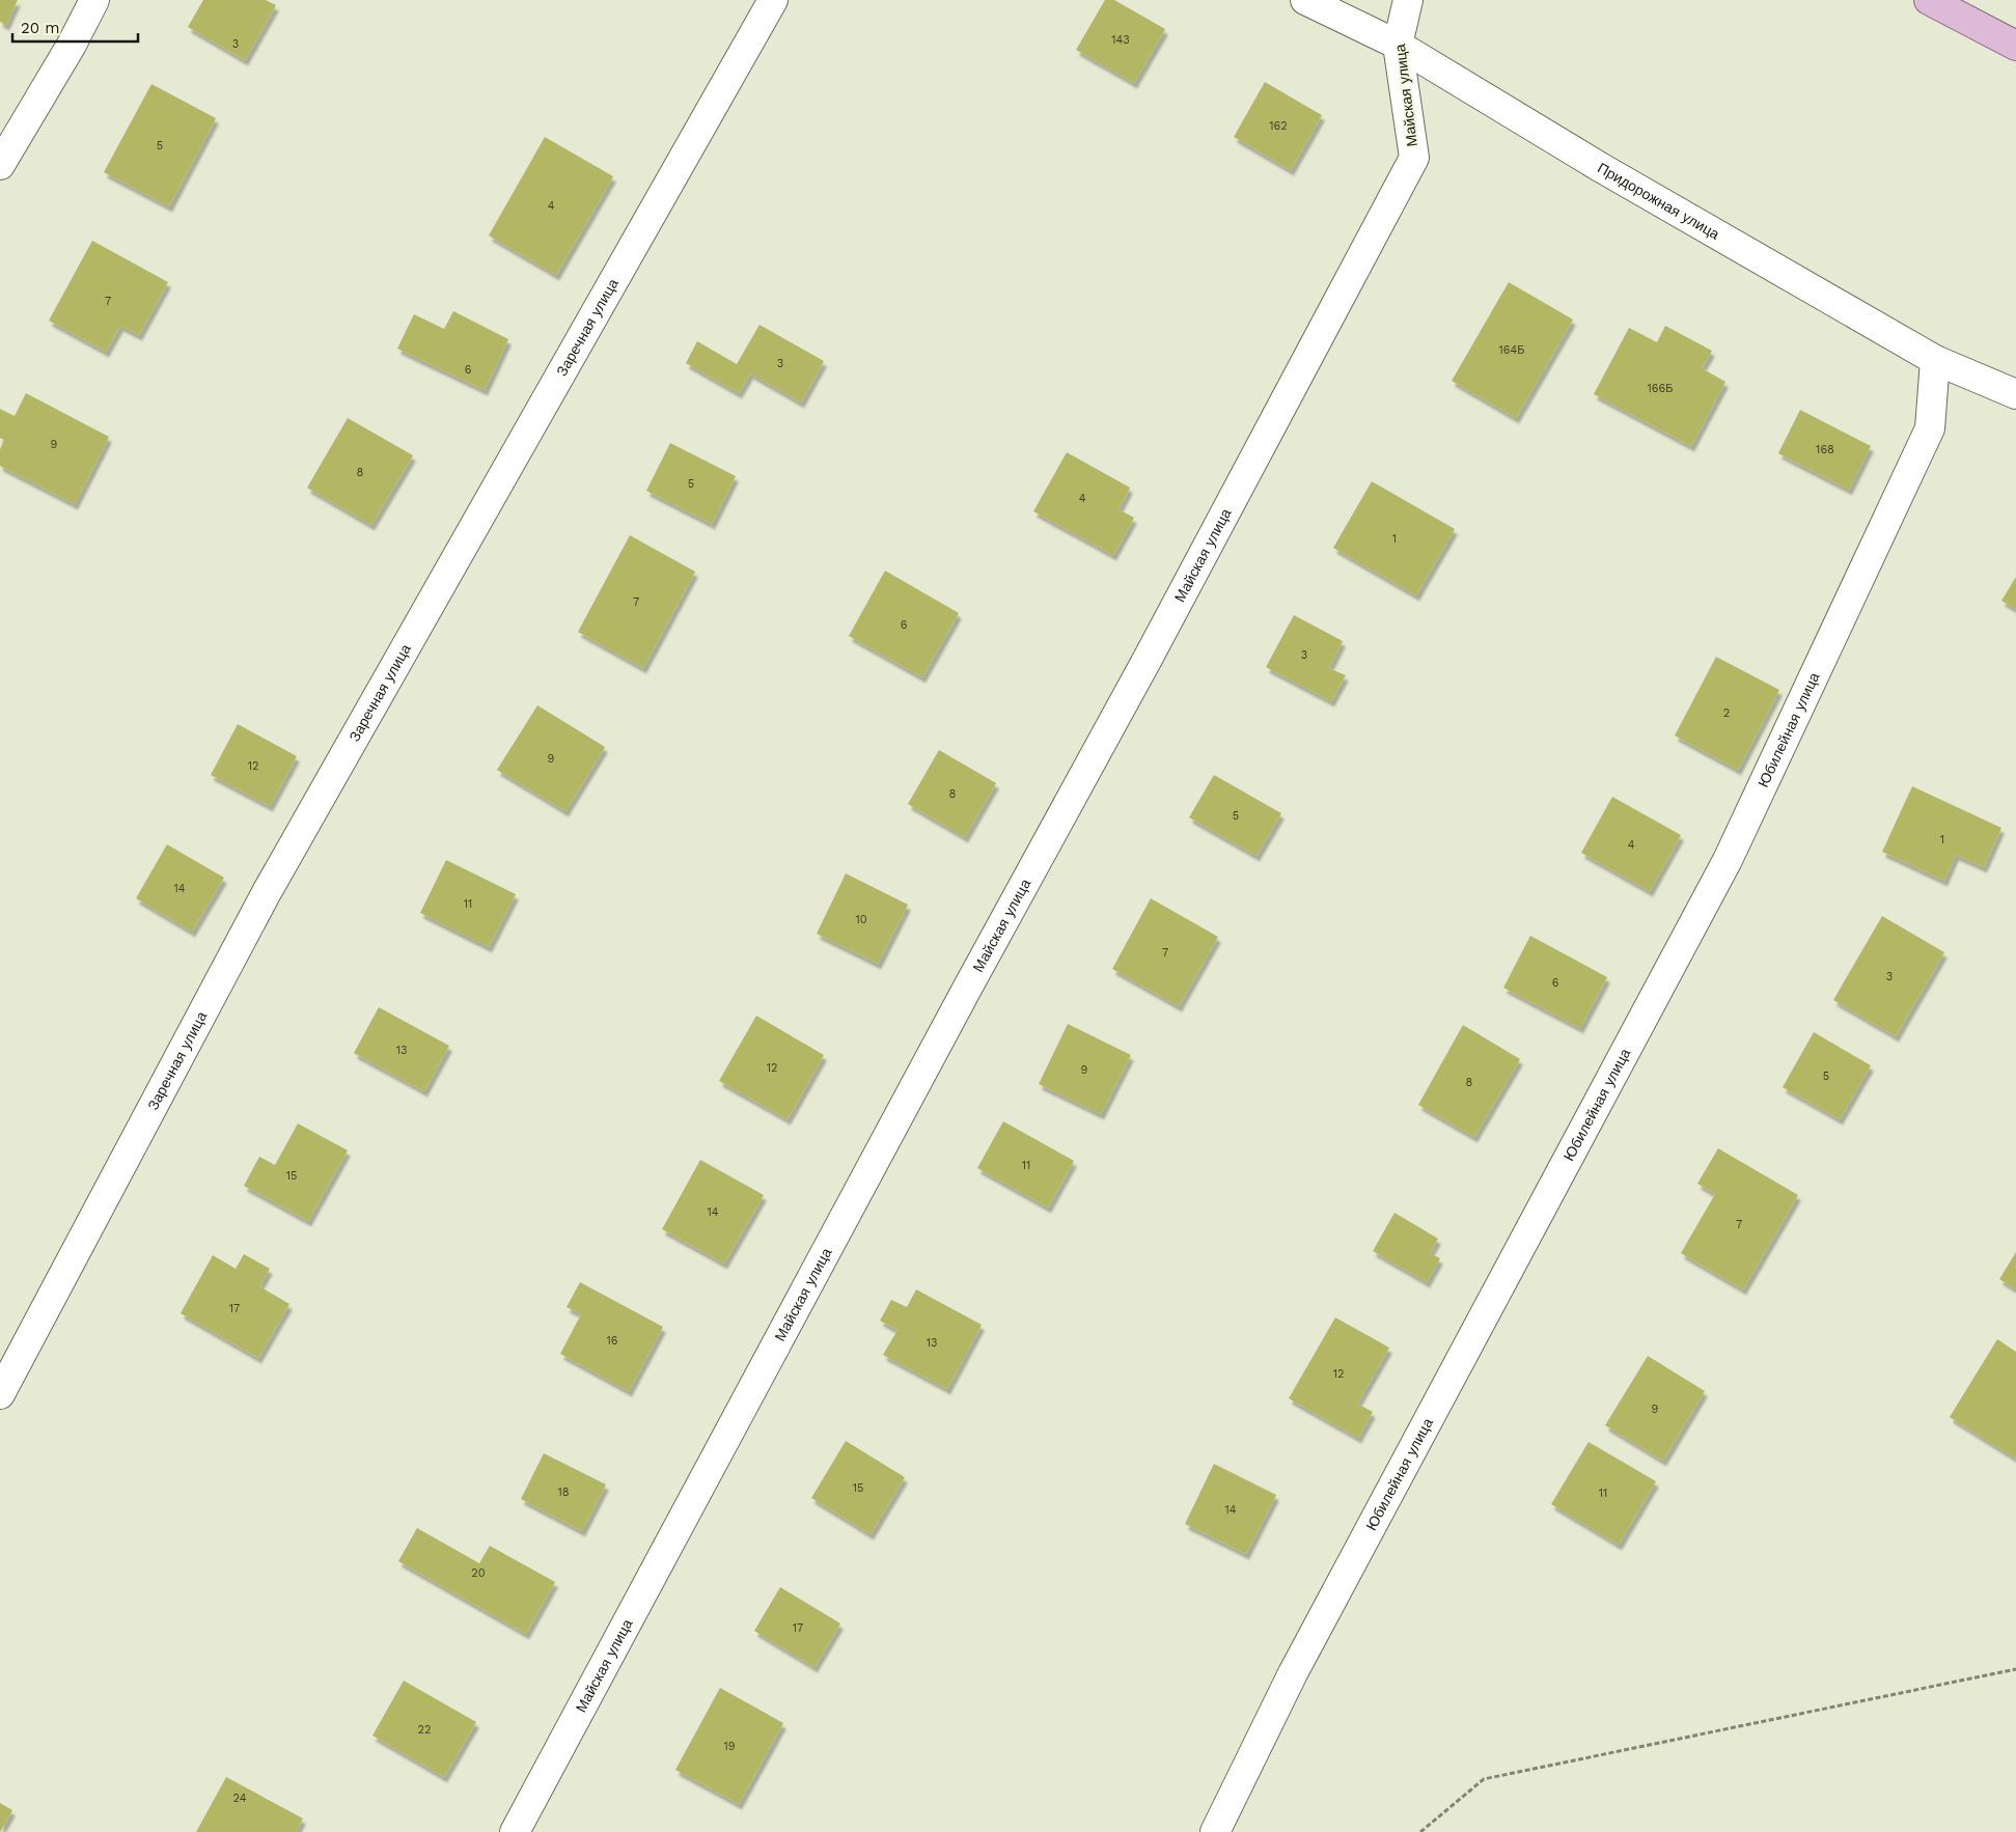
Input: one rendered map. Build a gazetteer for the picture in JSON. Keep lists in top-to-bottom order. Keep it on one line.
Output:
{"streets":{"street":["Майская улица","Придорожная улица","Заречная улица","Юбилейная улица"]},"crossings":[["Майская улица","Придорожная улица"],["Придорожная улица","Юбилейная улица"]],"house_numbers":["143","3","162","5","4","7","164Б","3","6","166Б","9","168","8","5","4","1","7","6","3","2","9","12","8","5","1","4","14","11","10","7","3","6","13","12","9","5","8","11","15","14","7","17","16","13","12","9","15","18","11","14","20","17","22","19","24"],"scale_bar":"20 m"}
